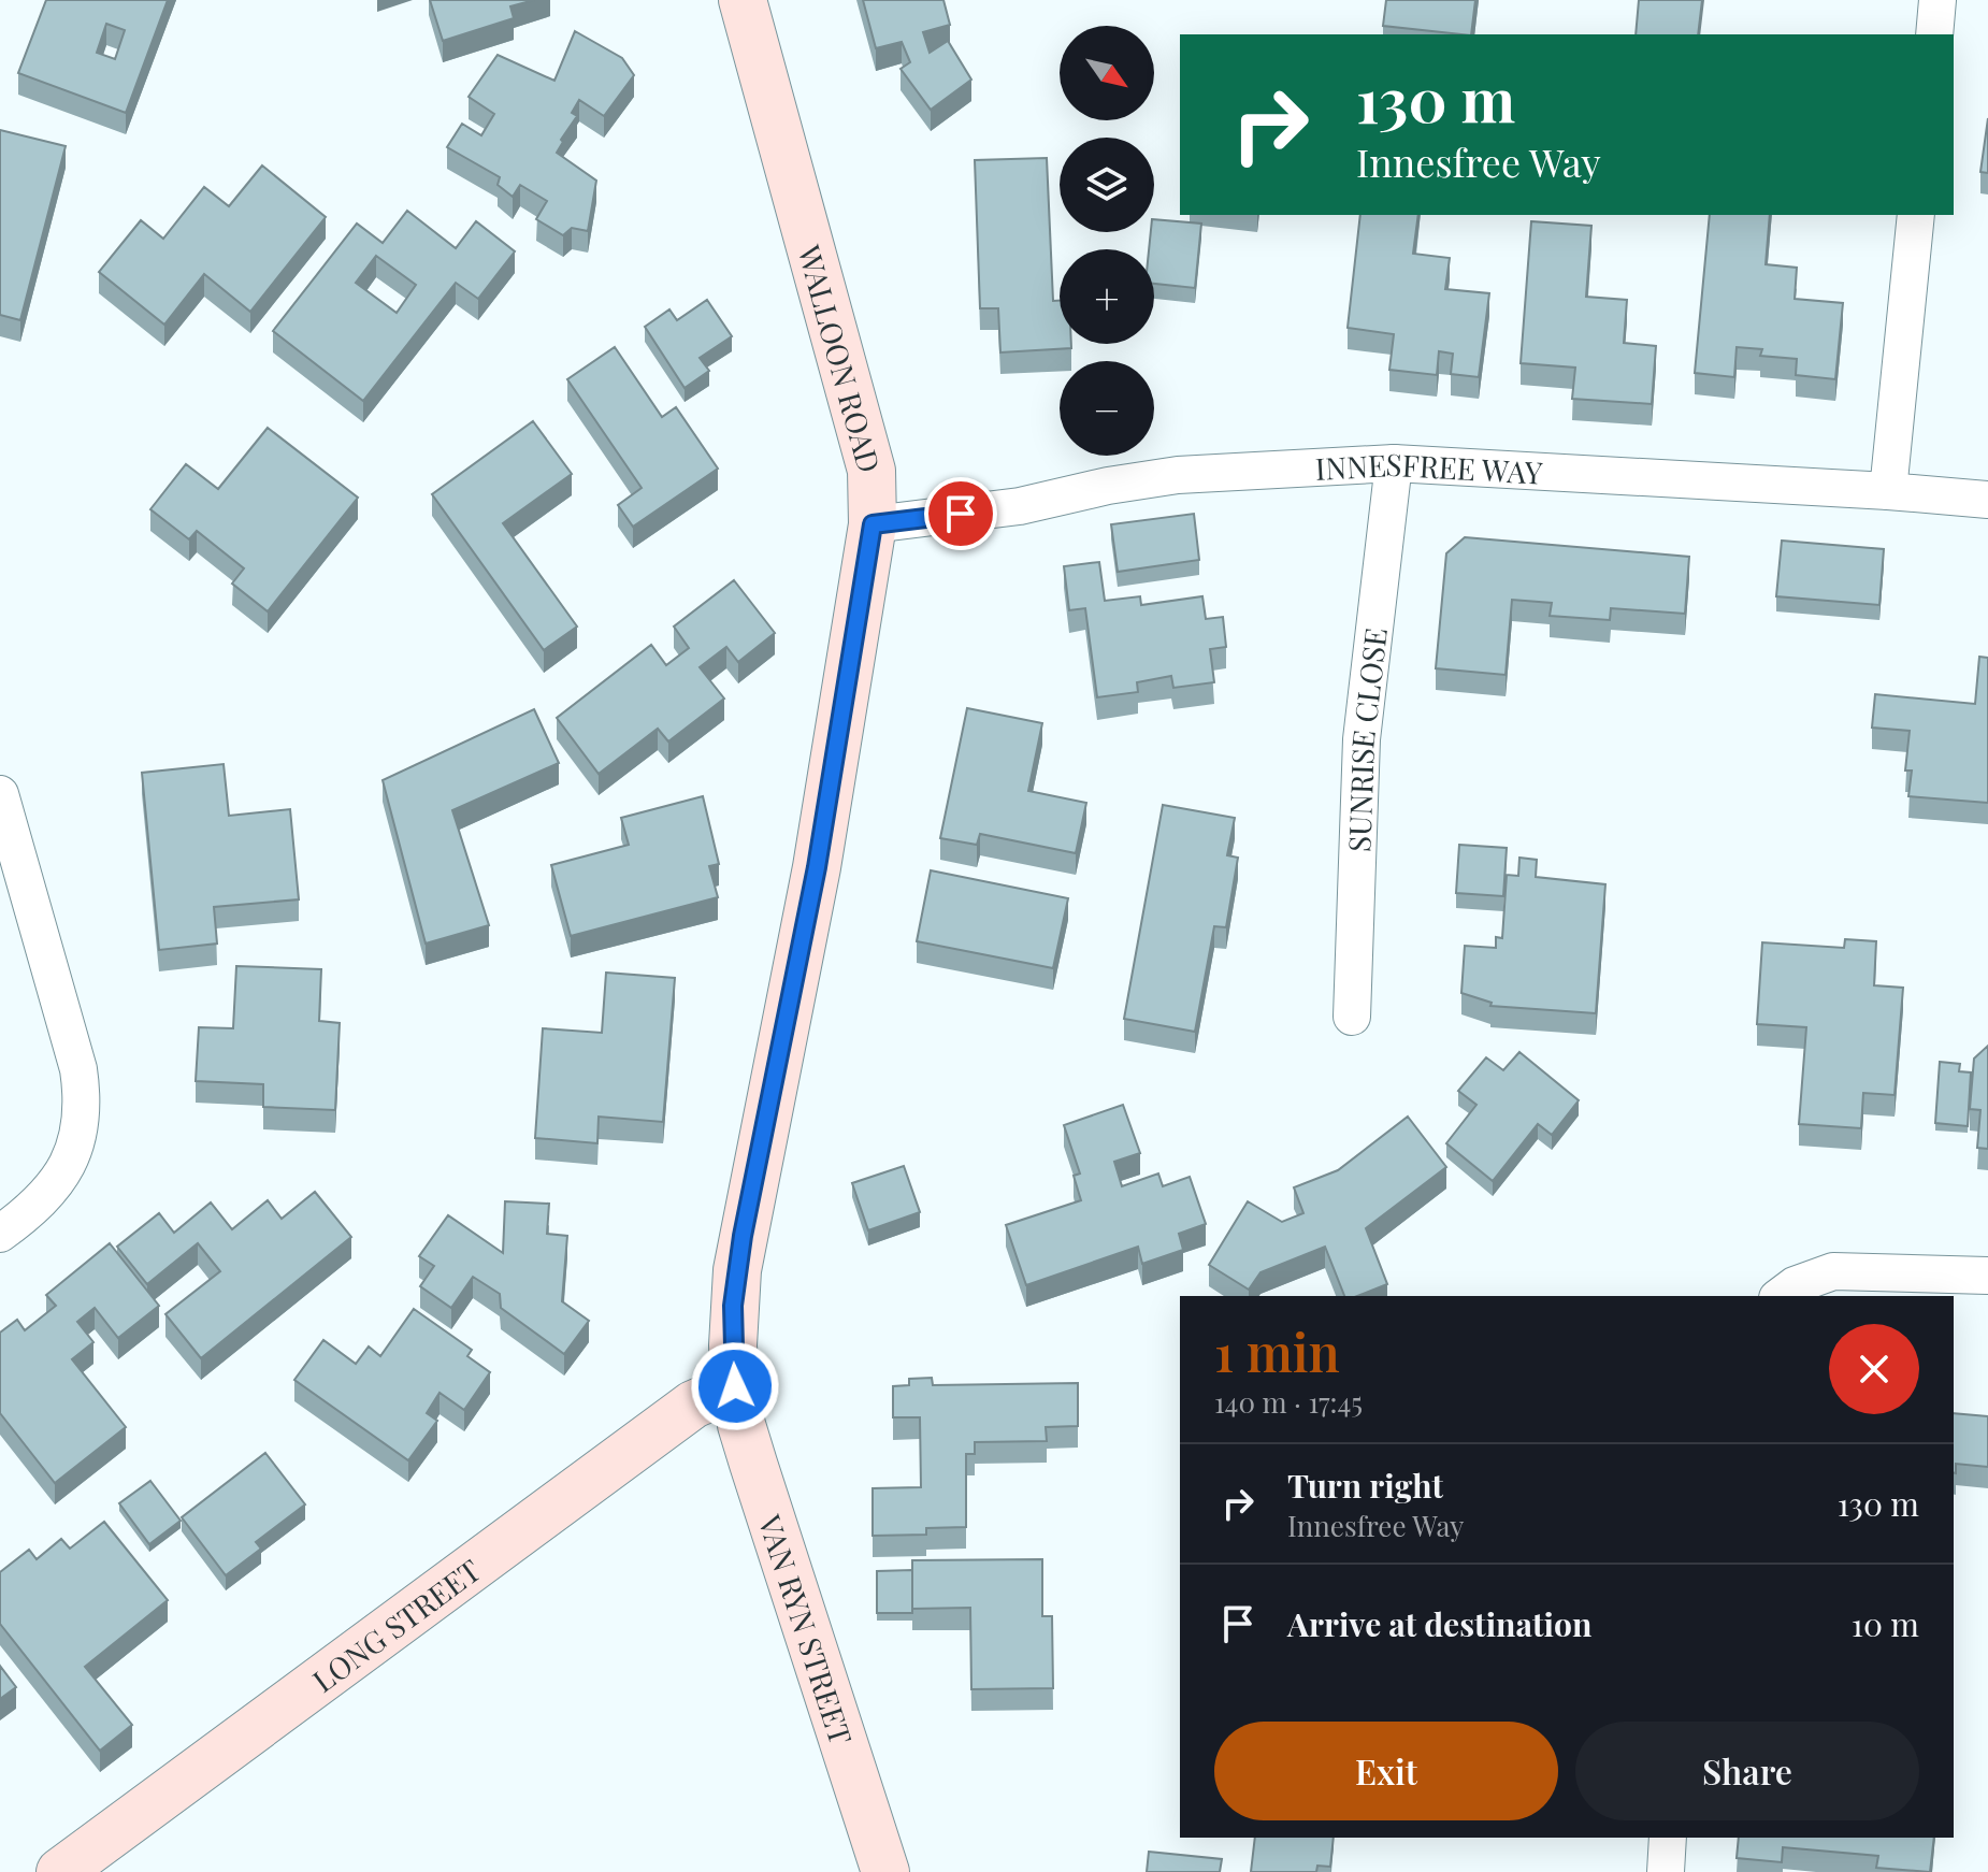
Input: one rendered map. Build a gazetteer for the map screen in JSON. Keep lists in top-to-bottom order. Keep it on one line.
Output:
{"streets":{"street":["WALLOON ROAD","INNESFREE WAY","SUNRISE CLOSE","LONG STREET","VAN RYN STREET"]},"crossings":[["WALLOON ROAD","INNESFREE WAY"],["WALLOON ROAD","LONG STREET"],["WALLOON ROAD","VAN RYN STREET"],["INNESFREE WAY","SUNRISE CLOSE"],["LONG STREET","VAN RYN STREET"]],"north":"bottom right","page":{"map_buttons":["+","−"],"turn":["130 m","Innesfree Way"],"heading":["1 min","140 m · 17:45"],"list":[{"name":"Turn right","note":"Innesfree Way","value":"130 m"},{"name":"Arrive at destination","value":"10 m"}],"buttons":["Exit","Share"]}}
